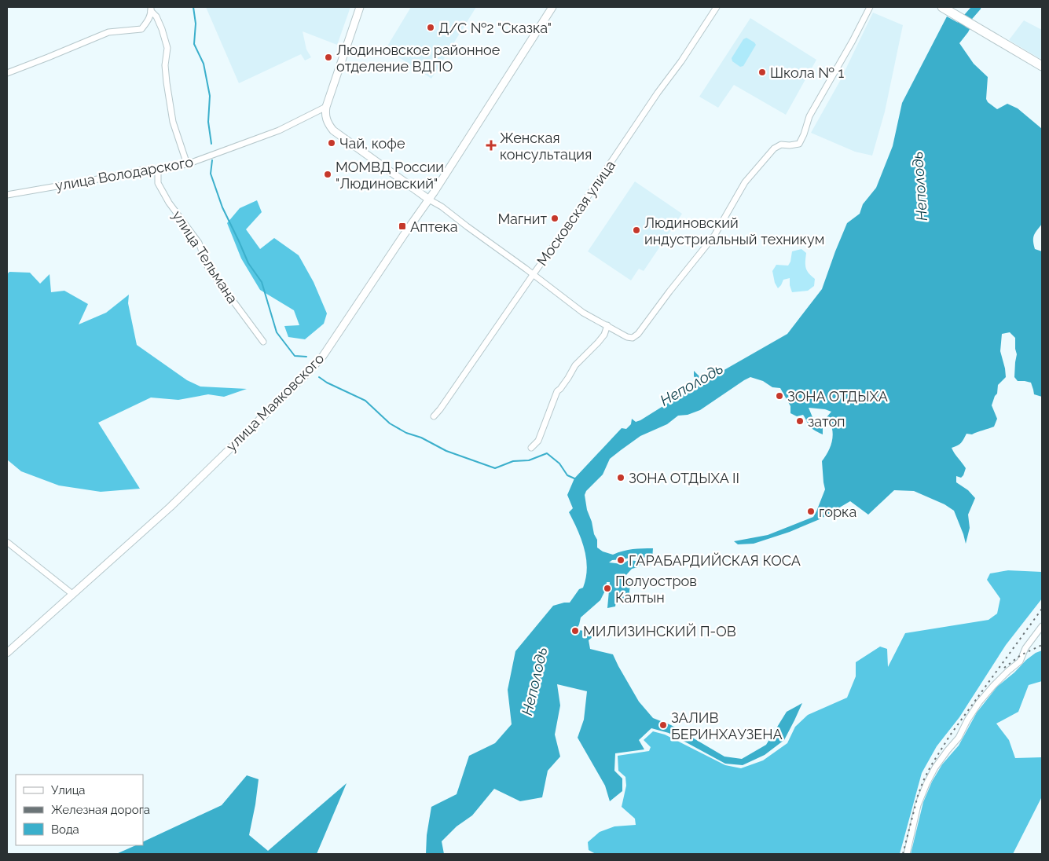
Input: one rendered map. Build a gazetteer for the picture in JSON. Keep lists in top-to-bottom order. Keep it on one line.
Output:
{"streets":{"street":["улица Володарского","Московская улица","улица Тельмана","улица Маяковского"]},"crossings":[["улица Володарского","улица Тельмана"]],"water":["Неполодь"],"places":{"other":["Д/С №2 \"Сказка\"","Людиновское районное отделение ВДПО","Школа № 1","Чай, кофе","МОМВД России \"Людиновский\"","Магнит","Людиновский индустриальный техникум","ЗОНА ОТДЫХА","затоп","ЗОНА ОТДЫХА II","горка","ГАРАБАРДИЙСКАЯ КОСА","Полуостров Калтын","МИЛИЗИНСКИЙ П-ОВ","ЗАЛИВ БЕРИНХАУЗЕНА"],"health":["Женская консультация"],"transit":["Аптека"]},"legend":["Улица","Железная дорога","Вода"]}
